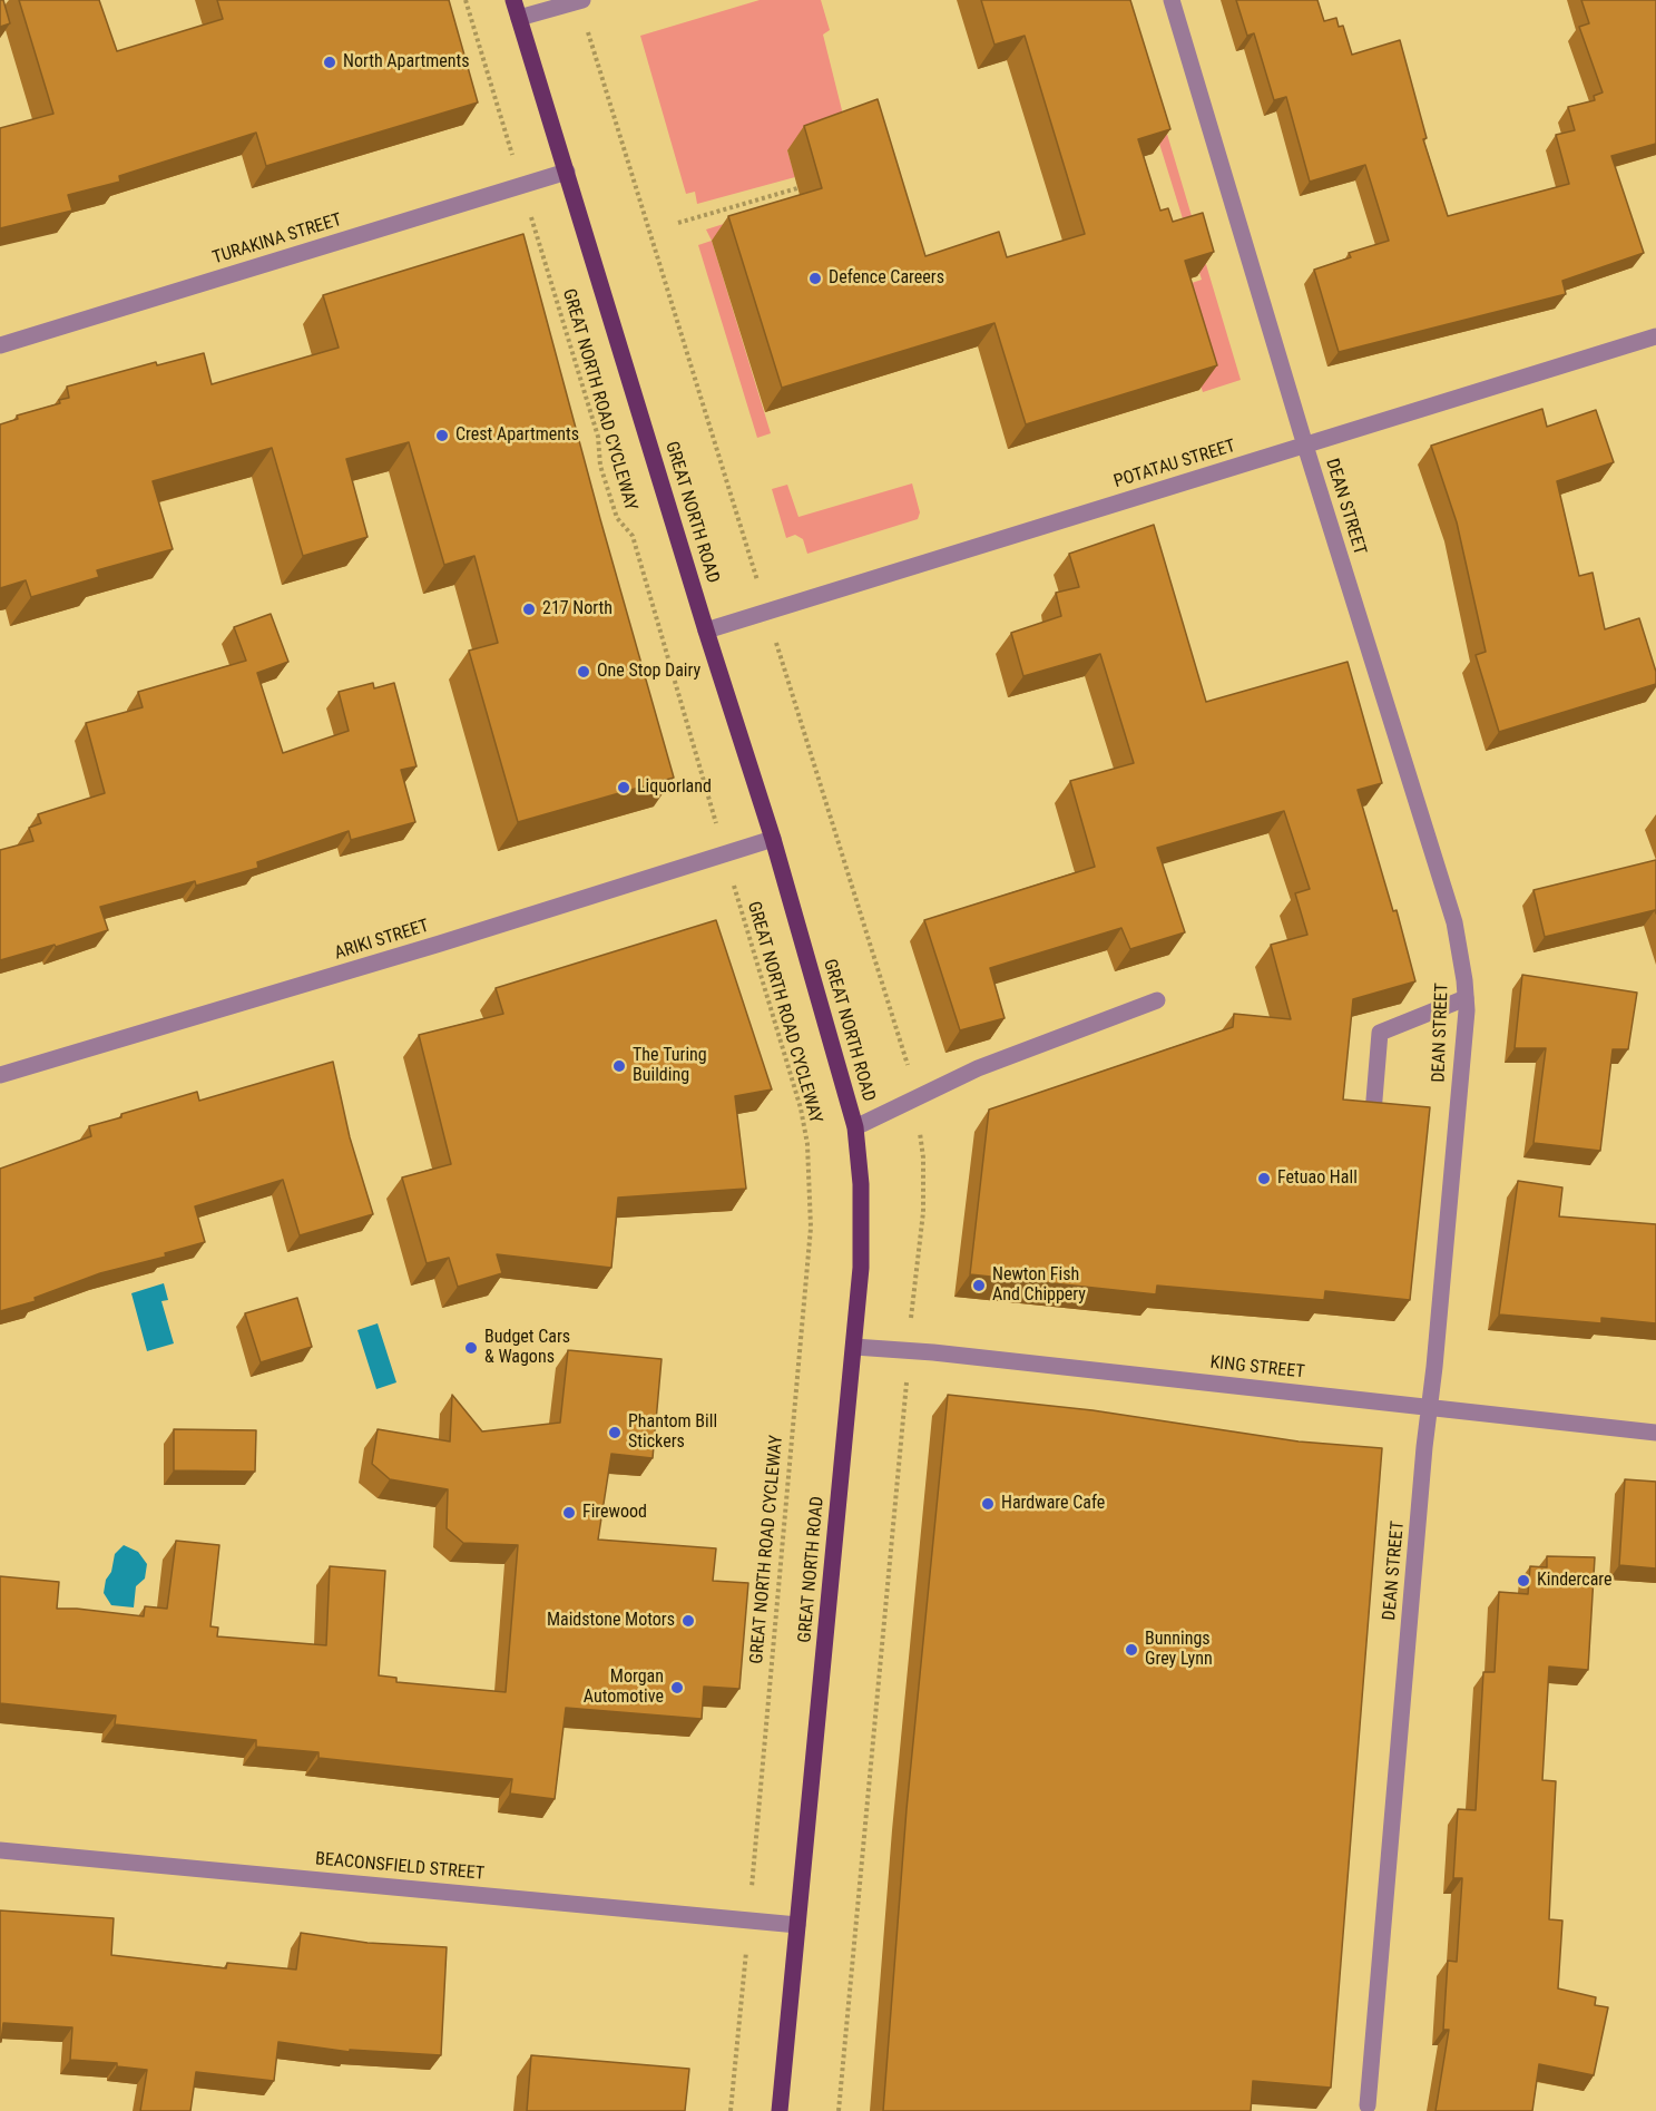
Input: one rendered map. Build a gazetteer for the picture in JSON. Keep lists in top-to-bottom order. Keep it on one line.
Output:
{"streets":{"main road":["GREAT NORTH ROAD"],"street":["TURAKINA STREET","POTATAU STREET","DEAN STREET","ARIKI STREET","KING STREET","BEACONSFIELD STREET"],"path":["GREAT NORTH ROAD CYCLEWAY"]},"crossings":[["TURAKINA STREET","GREAT NORTH ROAD CYCLEWAY"],["TURAKINA STREET","GREAT NORTH ROAD"],["GREAT NORTH ROAD CYCLEWAY","ARIKI STREET"],["GREAT NORTH ROAD CYCLEWAY","BEACONSFIELD STREET"],["POTATAU STREET","DEAN STREET"],["POTATAU STREET","GREAT NORTH ROAD"],["DEAN STREET","KING STREET"],["GREAT NORTH ROAD","ARIKI STREET"],["GREAT NORTH ROAD","KING STREET"],["GREAT NORTH ROAD","BEACONSFIELD STREET"]],"places":["North Apartments","Defence Careers","Crest Apartments","217 North","One Stop Dairy","Liquorland","The Turing Building","Fetuao Hall","Newton Fish And Chippery","Budget Cars & Wagons","Phantom Bill Stickers","Hardware Cafe","Firewood","Kindercare","Maidstone Motors","Bunnings Grey Lynn","Morgan Automotive"]}
